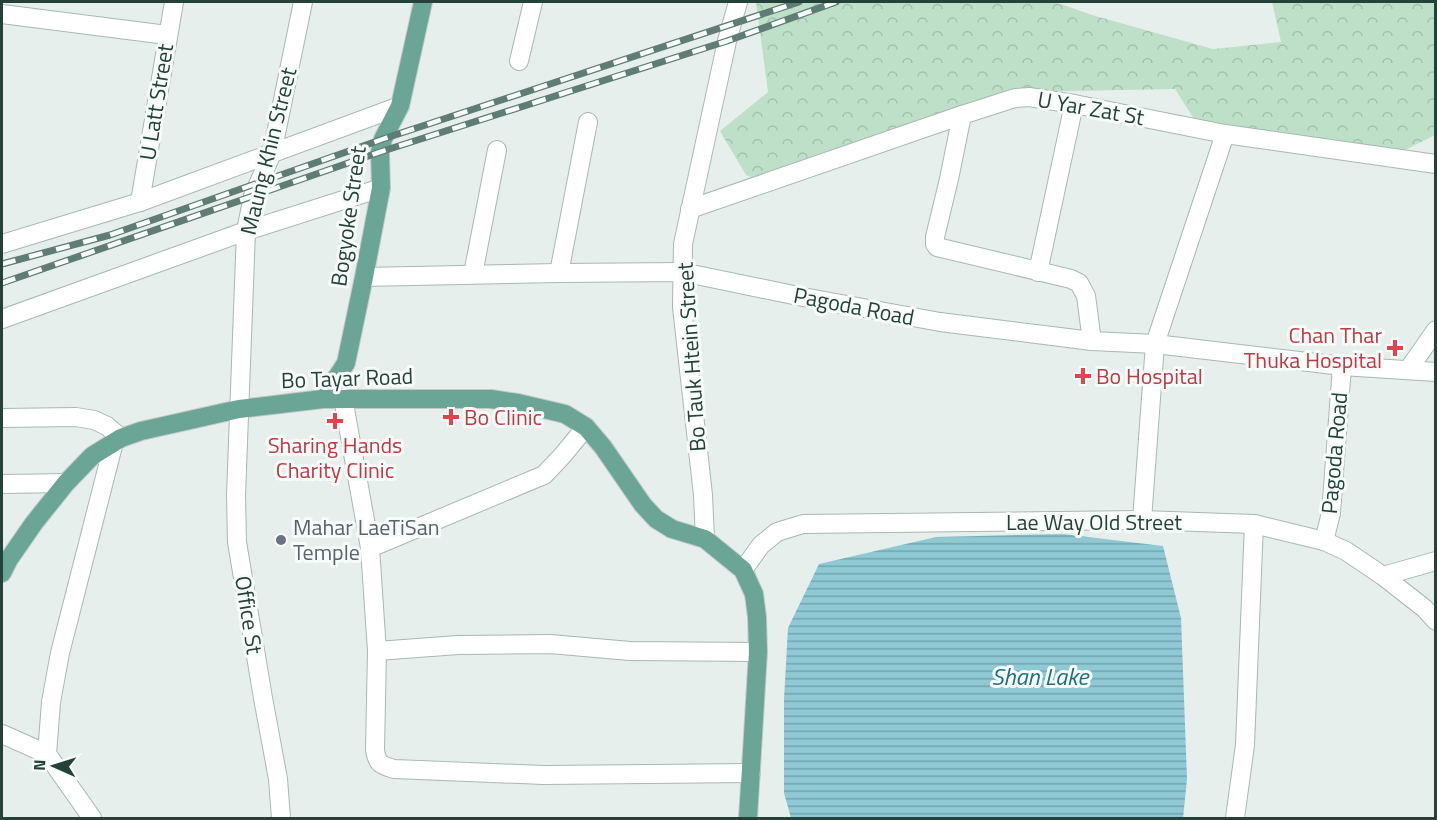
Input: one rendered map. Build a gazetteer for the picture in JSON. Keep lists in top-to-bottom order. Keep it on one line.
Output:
{"streets":{"main road":["Bogyoke Street","Bo Tayar Road"],"street":["U Latt Street","U Yar Zat St","Maung Khin Street","Pagoda Road","Bo Tauk Htein Street","Lae Way Old Street","Office St"]},"crossings":[["U Yar Zat St","Bo Tauk Htein Street"],["Maung Khin Street","Bo Tayar Road"],["Maung Khin Street","Office St"],["Bogyoke Street","Pagoda Road"],["Bogyoke Street","Bo Tayar Road"],["Pagoda Road","Bo Tauk Htein Street"],["Pagoda Road","Lae Way Old Street"],["Bo Tauk Htein Street","Bo Tayar Road"],["Bo Tayar Road","Office St"]],"water":["Shan Lake"],"places":{"health":["Chan Thar Thuka Hospital","Bo Hospital","Bo Clinic","Sharing Hands Charity Clinic"],"other":["Mahar LaeTiSan Temple"]},"north":"left"}
